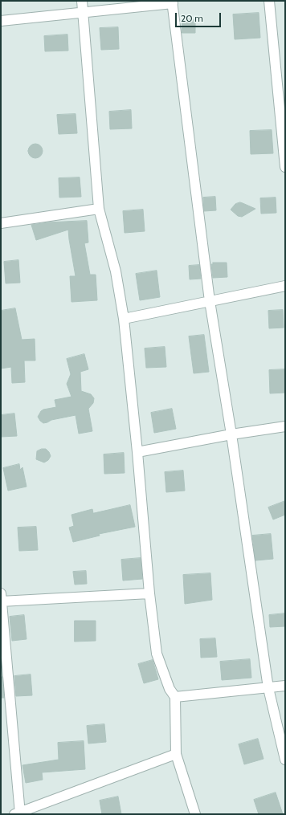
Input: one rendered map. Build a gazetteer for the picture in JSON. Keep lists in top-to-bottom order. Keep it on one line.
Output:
{"scale_bar":"20 m"}
